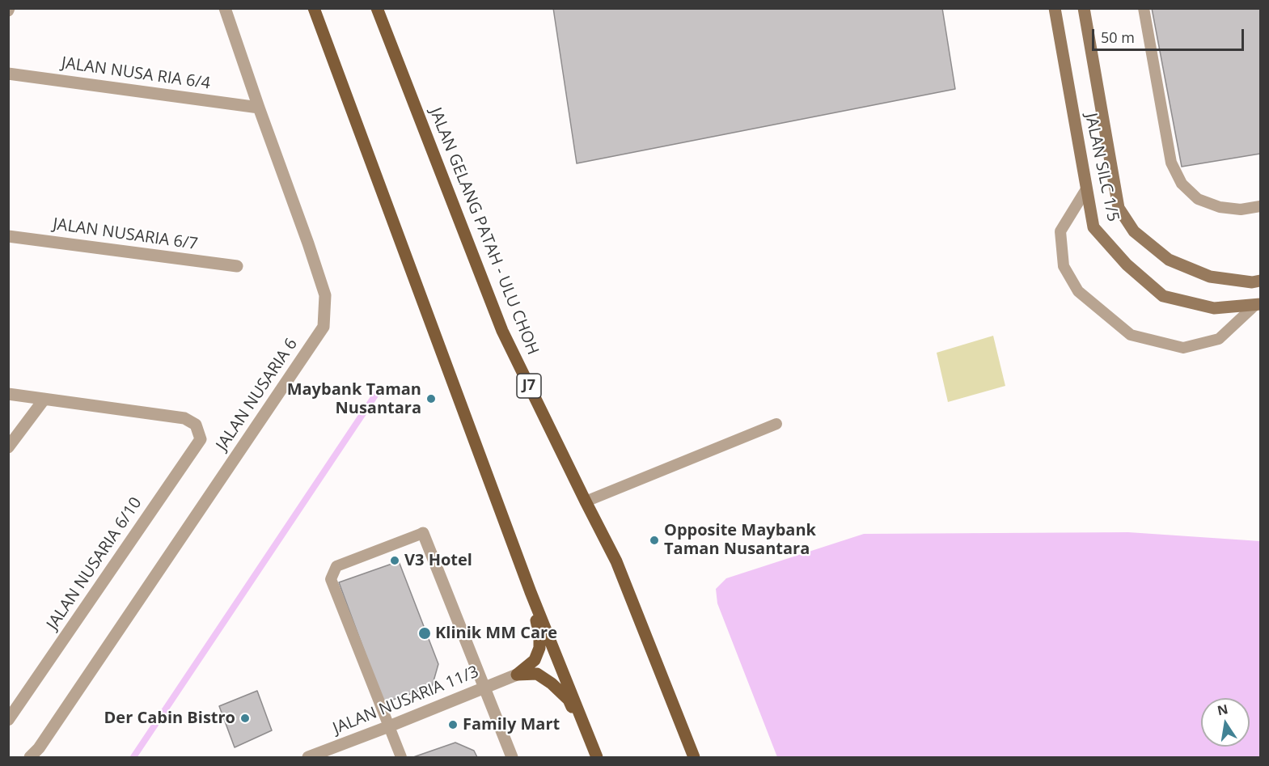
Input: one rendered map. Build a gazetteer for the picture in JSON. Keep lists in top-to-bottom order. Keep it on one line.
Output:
{"streets":{"main road":["JALAN GELANG PATAH - ULU CHOH","J7"],"street":["JALAN NUSA RIA 6/4","JALAN SILC 1/5","JALAN NUSARIA 6/7","JALAN NUSARIA 6","JALAN NUSARIA 6/10","JALAN NUSARIA 11/3"]},"crossings":[["JALAN NUSA RIA 6/4","JALAN NUSARIA 6"]],"places":["Maybank Taman Nusantara","Opposite Maybank Taman Nusantara","V3 Hotel","Klinik MM Care","Der Cabin Bistro","Family Mart"],"scale_bar":"50 m","north":"top"}
